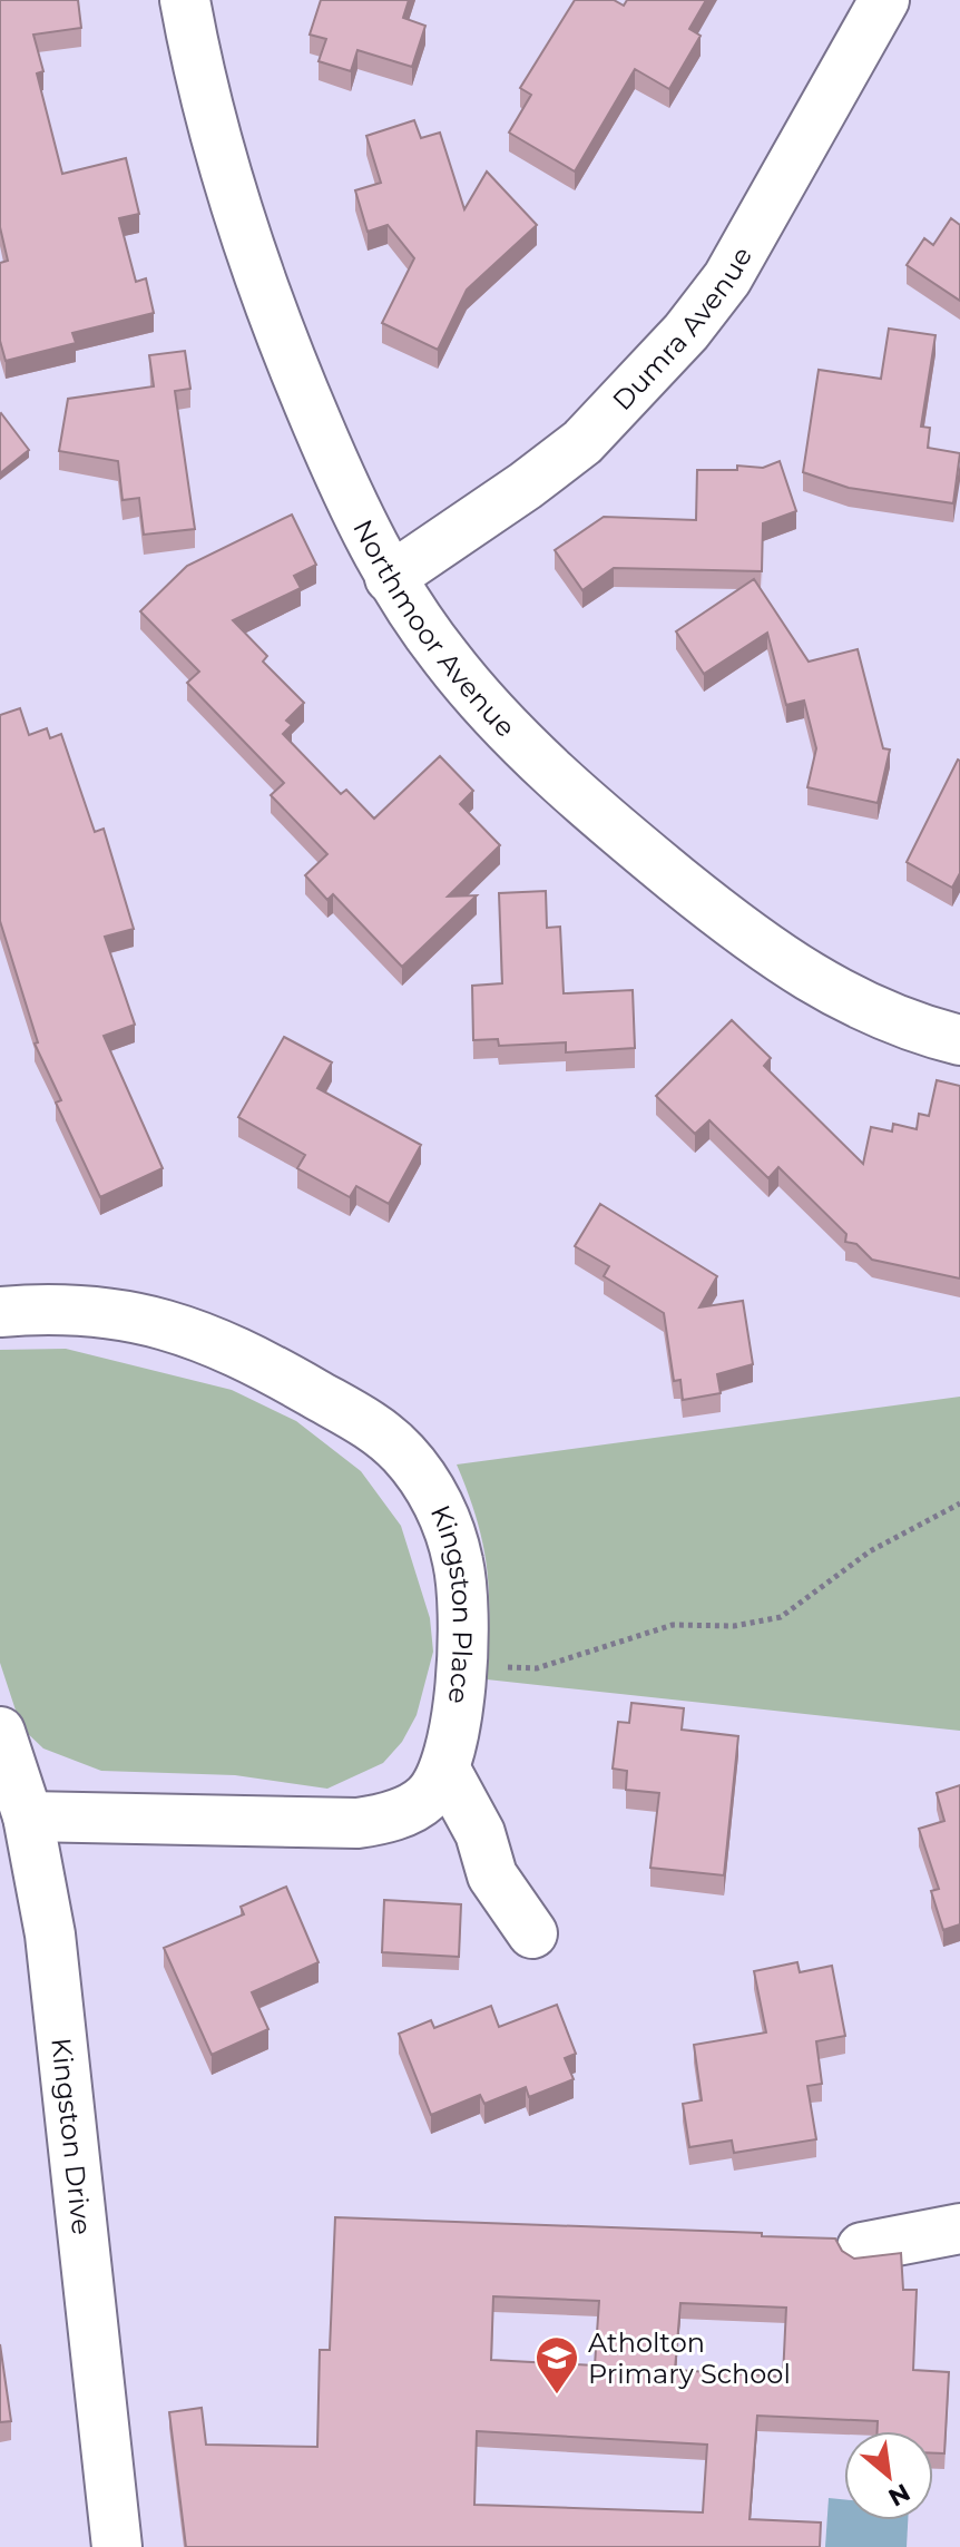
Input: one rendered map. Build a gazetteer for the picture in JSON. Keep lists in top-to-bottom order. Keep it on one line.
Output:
{"streets":{"street":["Dumra Avenue","Northmoor Avenue","Kingston Place","Kingston Drive"]},"crossings":[["Dumra Avenue","Northmoor Avenue"],["Kingston Place","Kingston Drive"]],"places":{"school or university":["Atholton Primary School"]},"north":"bottom right"}
